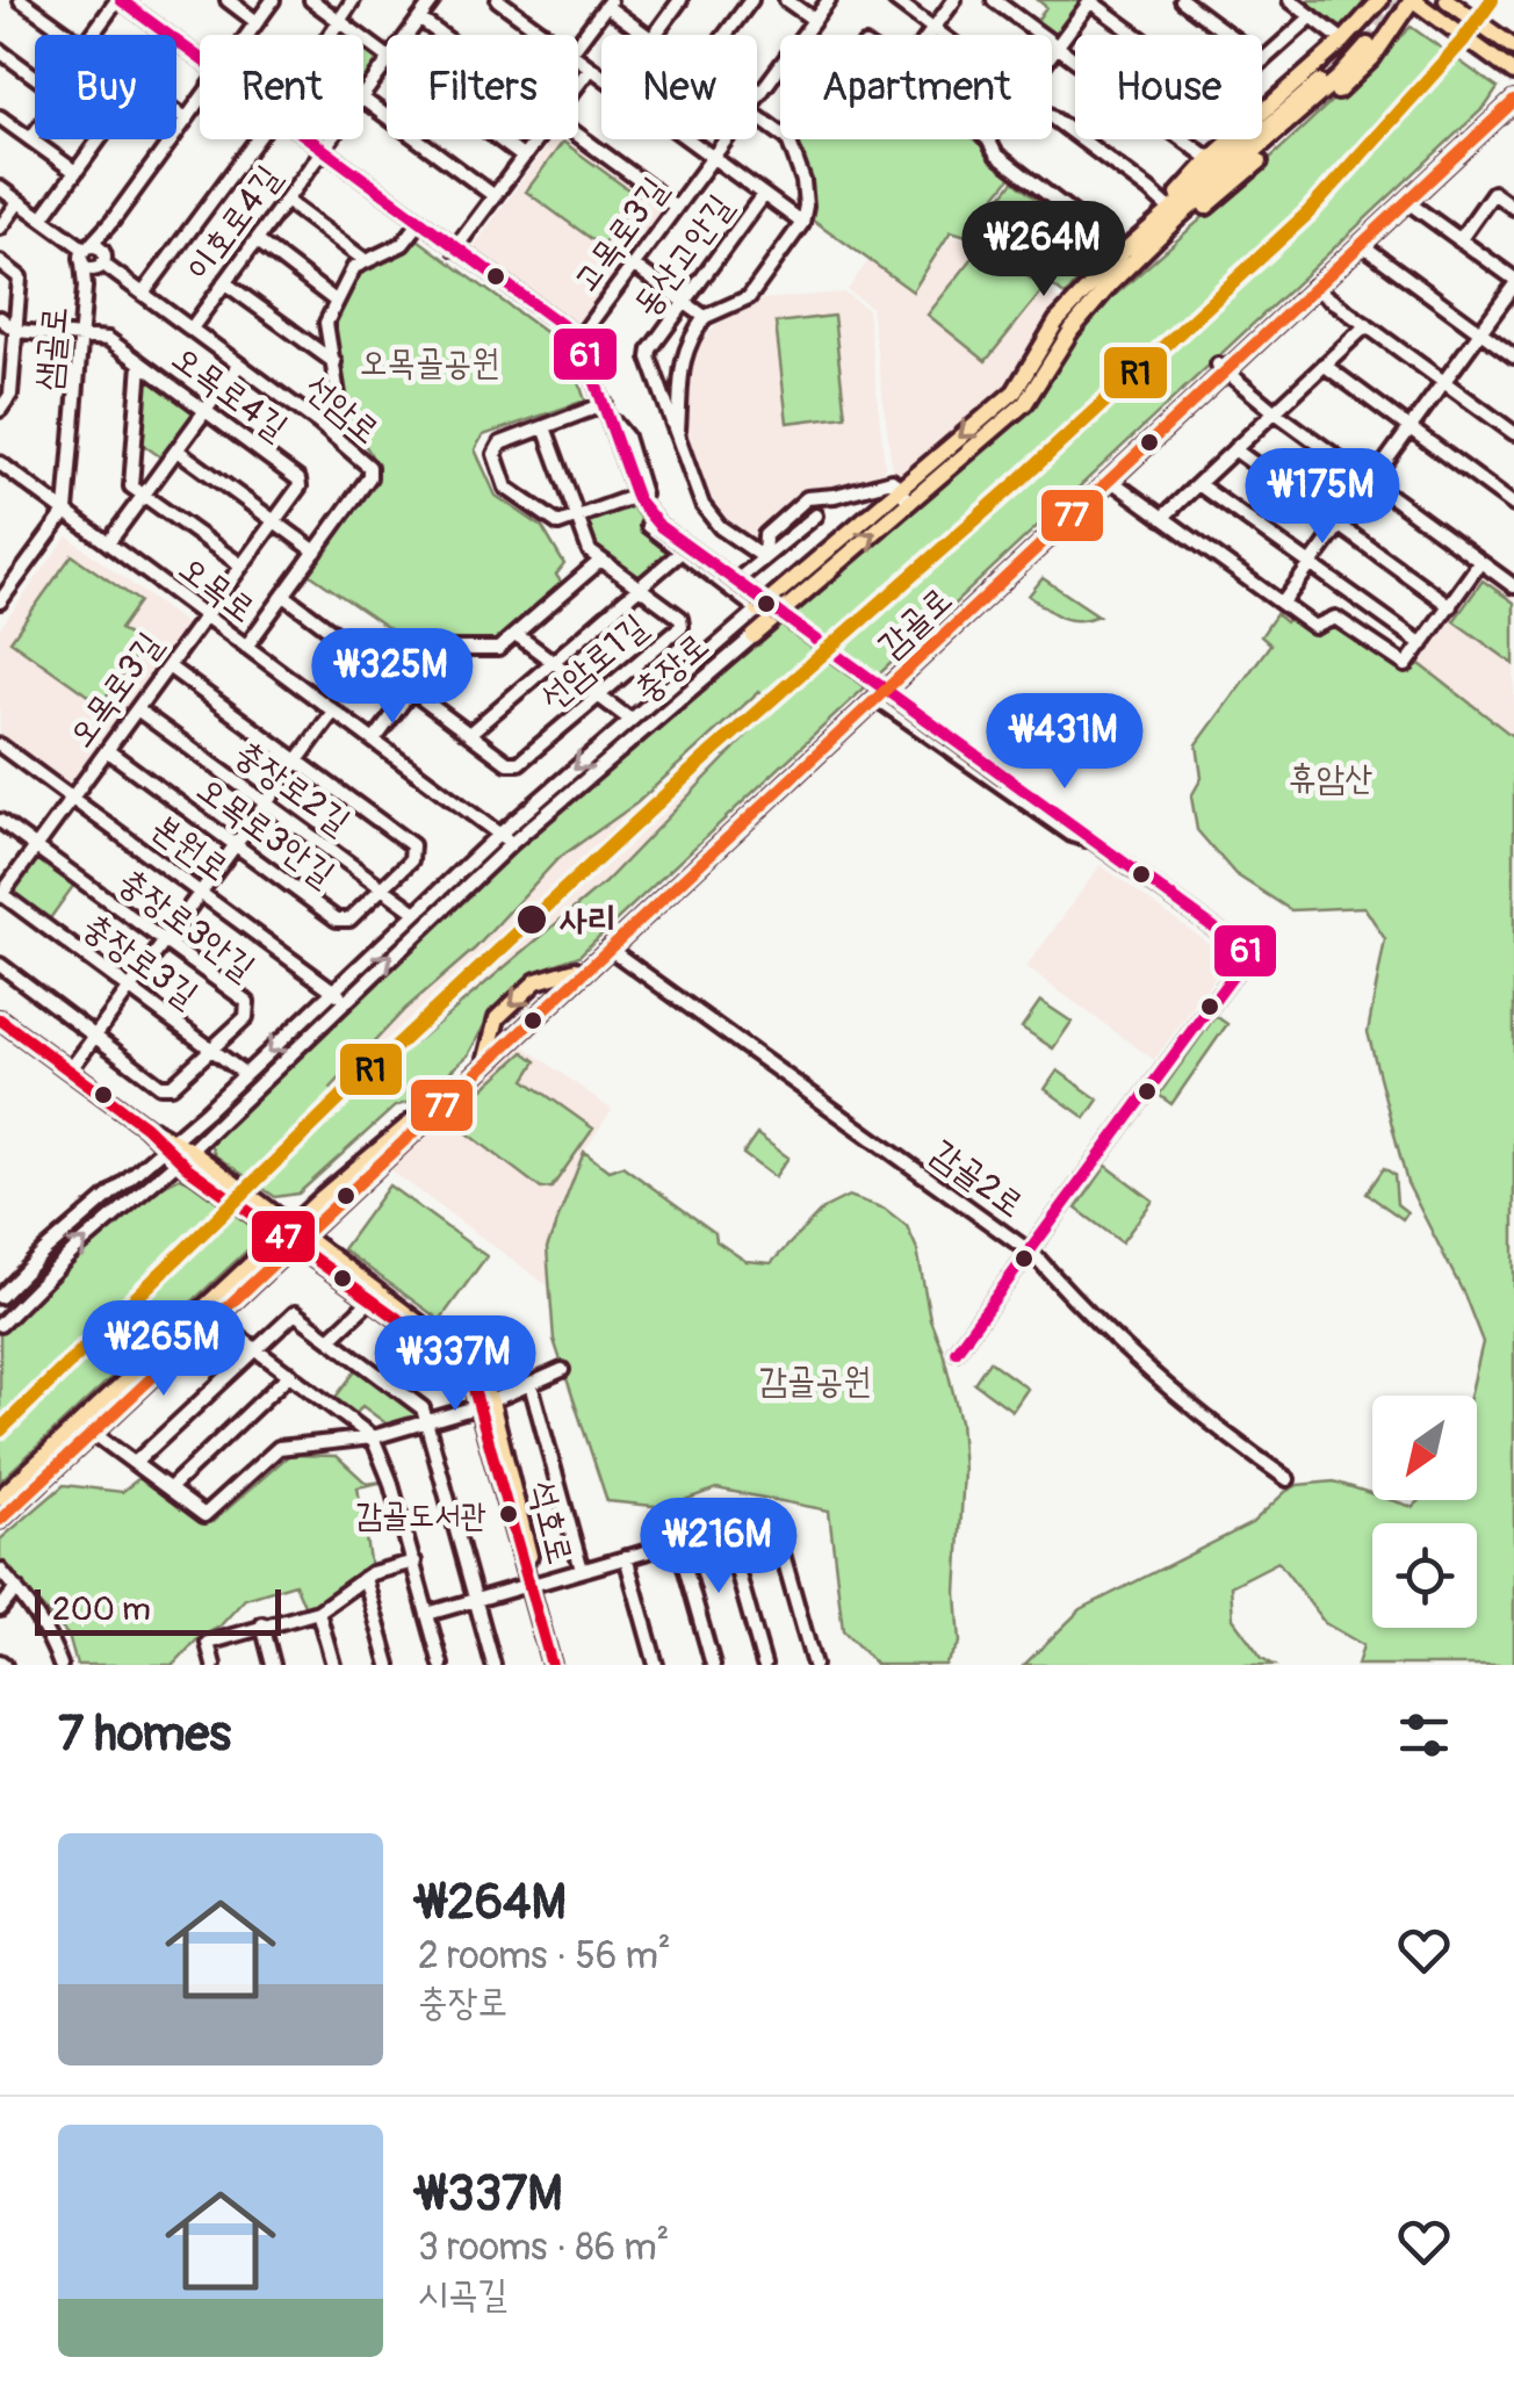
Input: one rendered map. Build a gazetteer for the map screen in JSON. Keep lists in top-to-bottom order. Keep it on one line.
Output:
{"streets":{"main road":["감골로","충장로","석호로"],"street":["이호로4길","고목로3길","동산고안길","샘골로","오목로4길","선암로","오목로","선암로1길","오목로3길","충장로2길","오목로3안길","본원로","충장로3안길","충장로3길","감골2로"]},"crossings":[["이호로4길","선암로"],["고목로3길","동산고안길"],["샘골로","오목로4길"],["샘골로","오목로"],["오목로4길","오목로"],["오목로4길","오목로3길"],["선암로","오목로"],["선암로","선암로1길"],["오목로","충장로"],["오목로","오목로3길"],["감골로","감골2로"],["감골로","석호로"],["충장로","충장로2길"],["충장로","본원로"],["충장로","충장로3길"],["충장로","석호로"],["오목로3길","충장로2길"],["오목로3길","오목로3안길"],["오목로3길","본원로"],["오목로3길","충장로3안길"],["오목로3길","충장로3길"],["충장로2길","오목로3안길"],["충장로3안길","충장로3길"]],"parks":["오목골공원","휴암산","감골공원"],"places":["사리","감골도서관"],"lines":["transit line R1","transit line 61","transit line 77","transit line 47"],"scale_bar":"200 m","north":"bottom left","page":{"chip":["Buy","Rent","Filters","New","Apartment","House"],"price":["₩264M","₩175M","₩325M","₩431M","₩265M","₩337M","₩216M"],"scale":"200 m","heading":"7 homes","list":[{"name":"₩264M","note":"2 rooms · 56 m² · 충장로"},{"name":"₩337M","note":"3 rooms · 86 m² · 시곡길"}]}}
